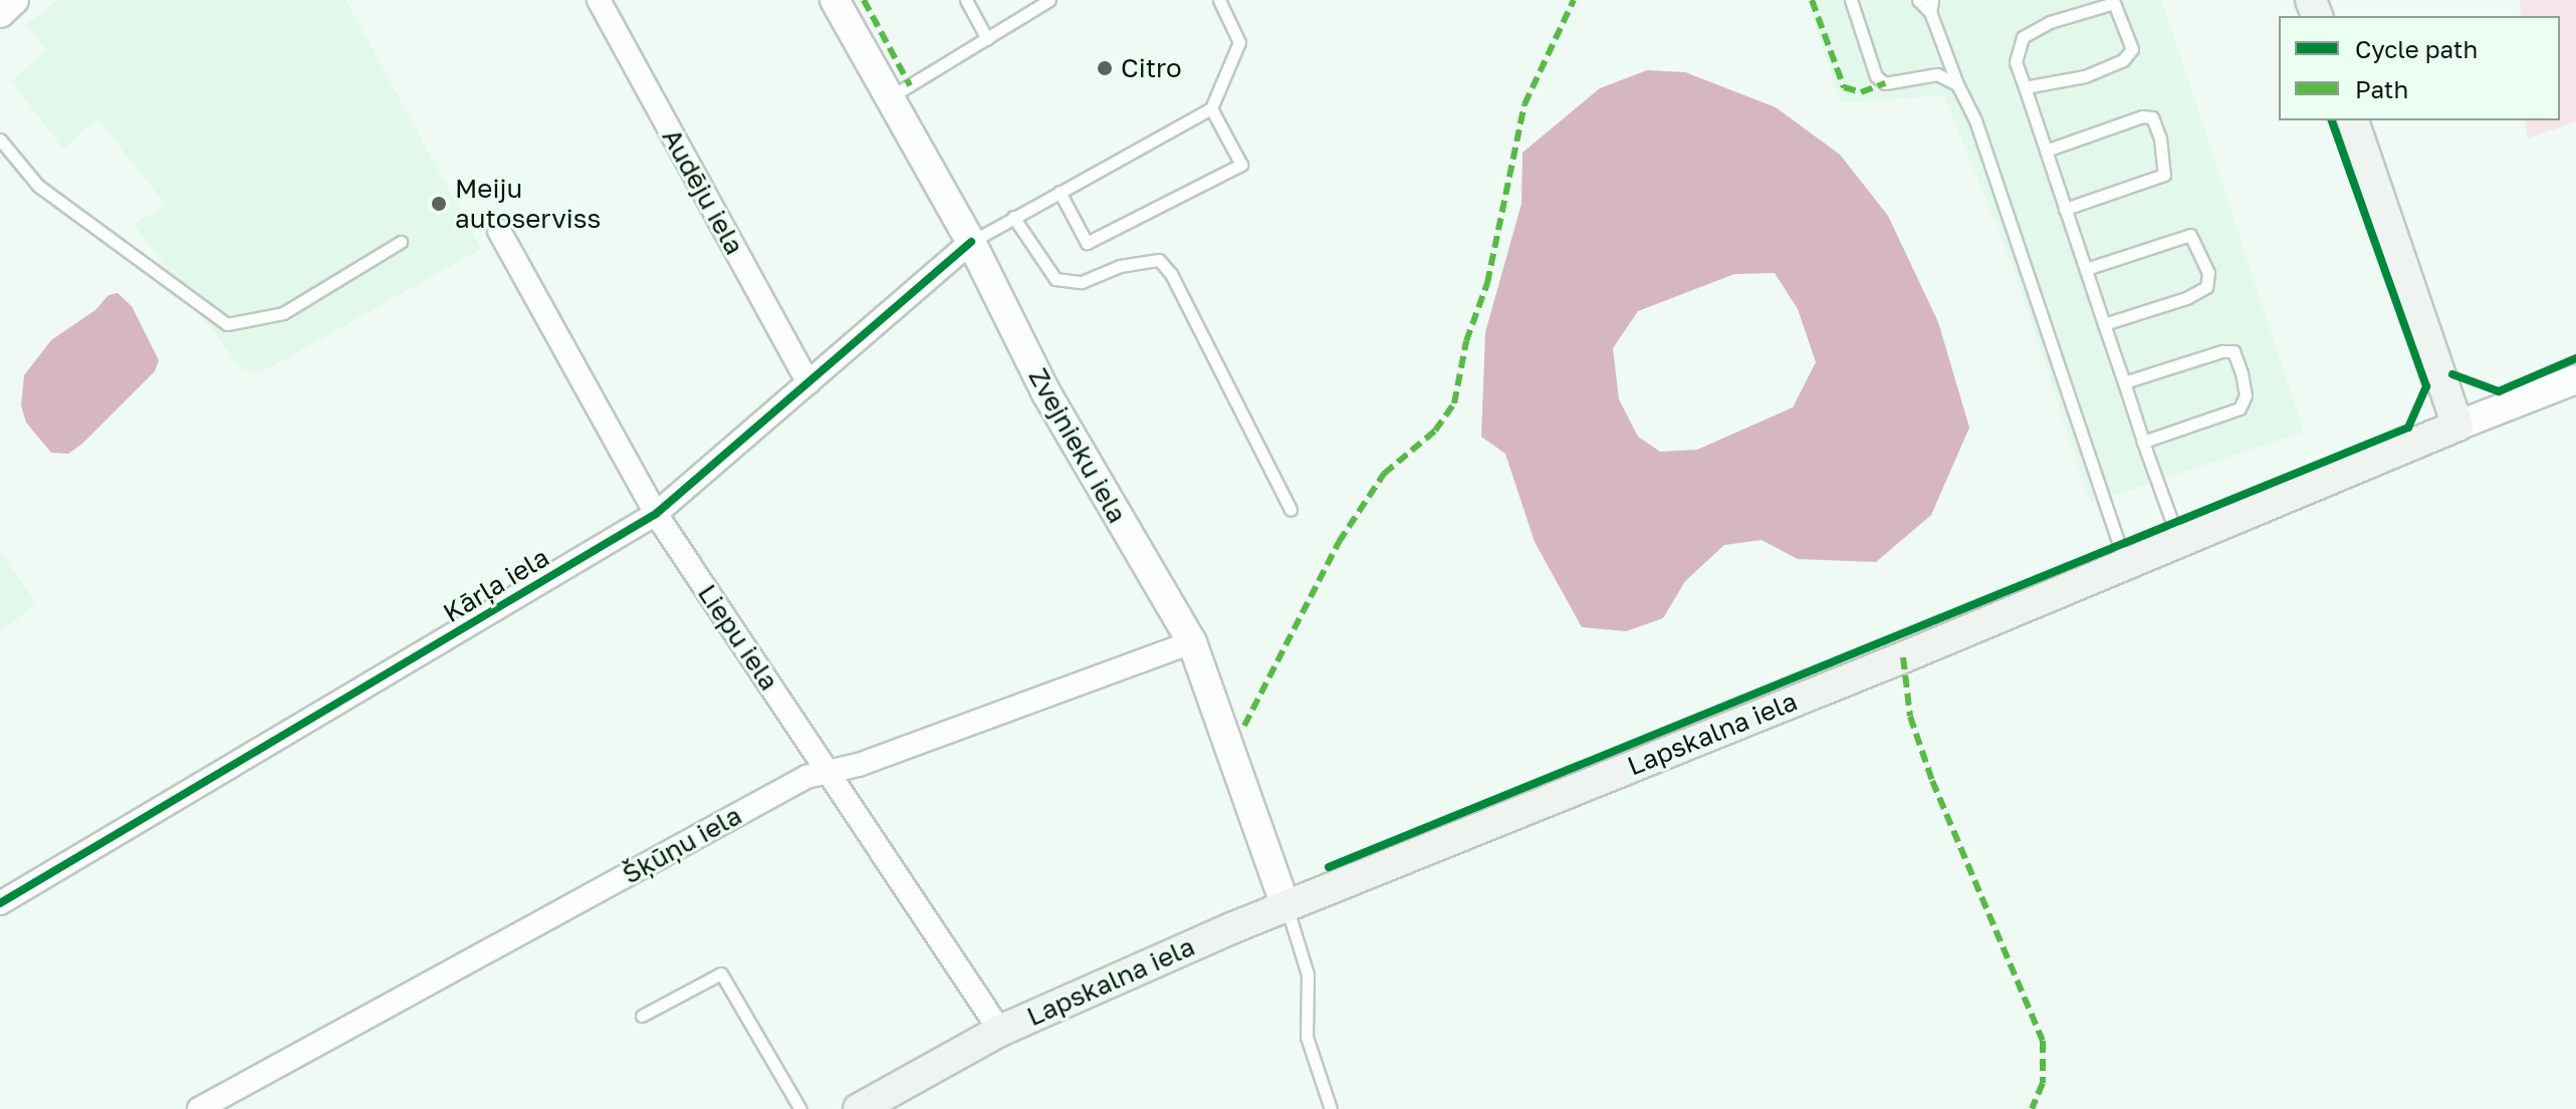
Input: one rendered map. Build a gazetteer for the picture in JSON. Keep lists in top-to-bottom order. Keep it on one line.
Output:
{"streets":{"main road":["Lapskalna iela"],"street":["Audēju iela","Zvejnieku iela","Kārļa iela","Liepu iela","Šķūņu iela"]},"crossings":[["Audēju iela","Kārļa iela"],["Zvejnieku iela","Kārļa iela"],["Zvejnieku iela","Lapskalna iela"],["Zvejnieku iela","Šķūņu iela"],["Kārļa iela","Liepu iela"],["Liepu iela","Lapskalna iela"],["Liepu iela","Šķūņu iela"]],"places":["Citro","Meiju autoserviss"],"legend":["Cycle path","Path"]}
